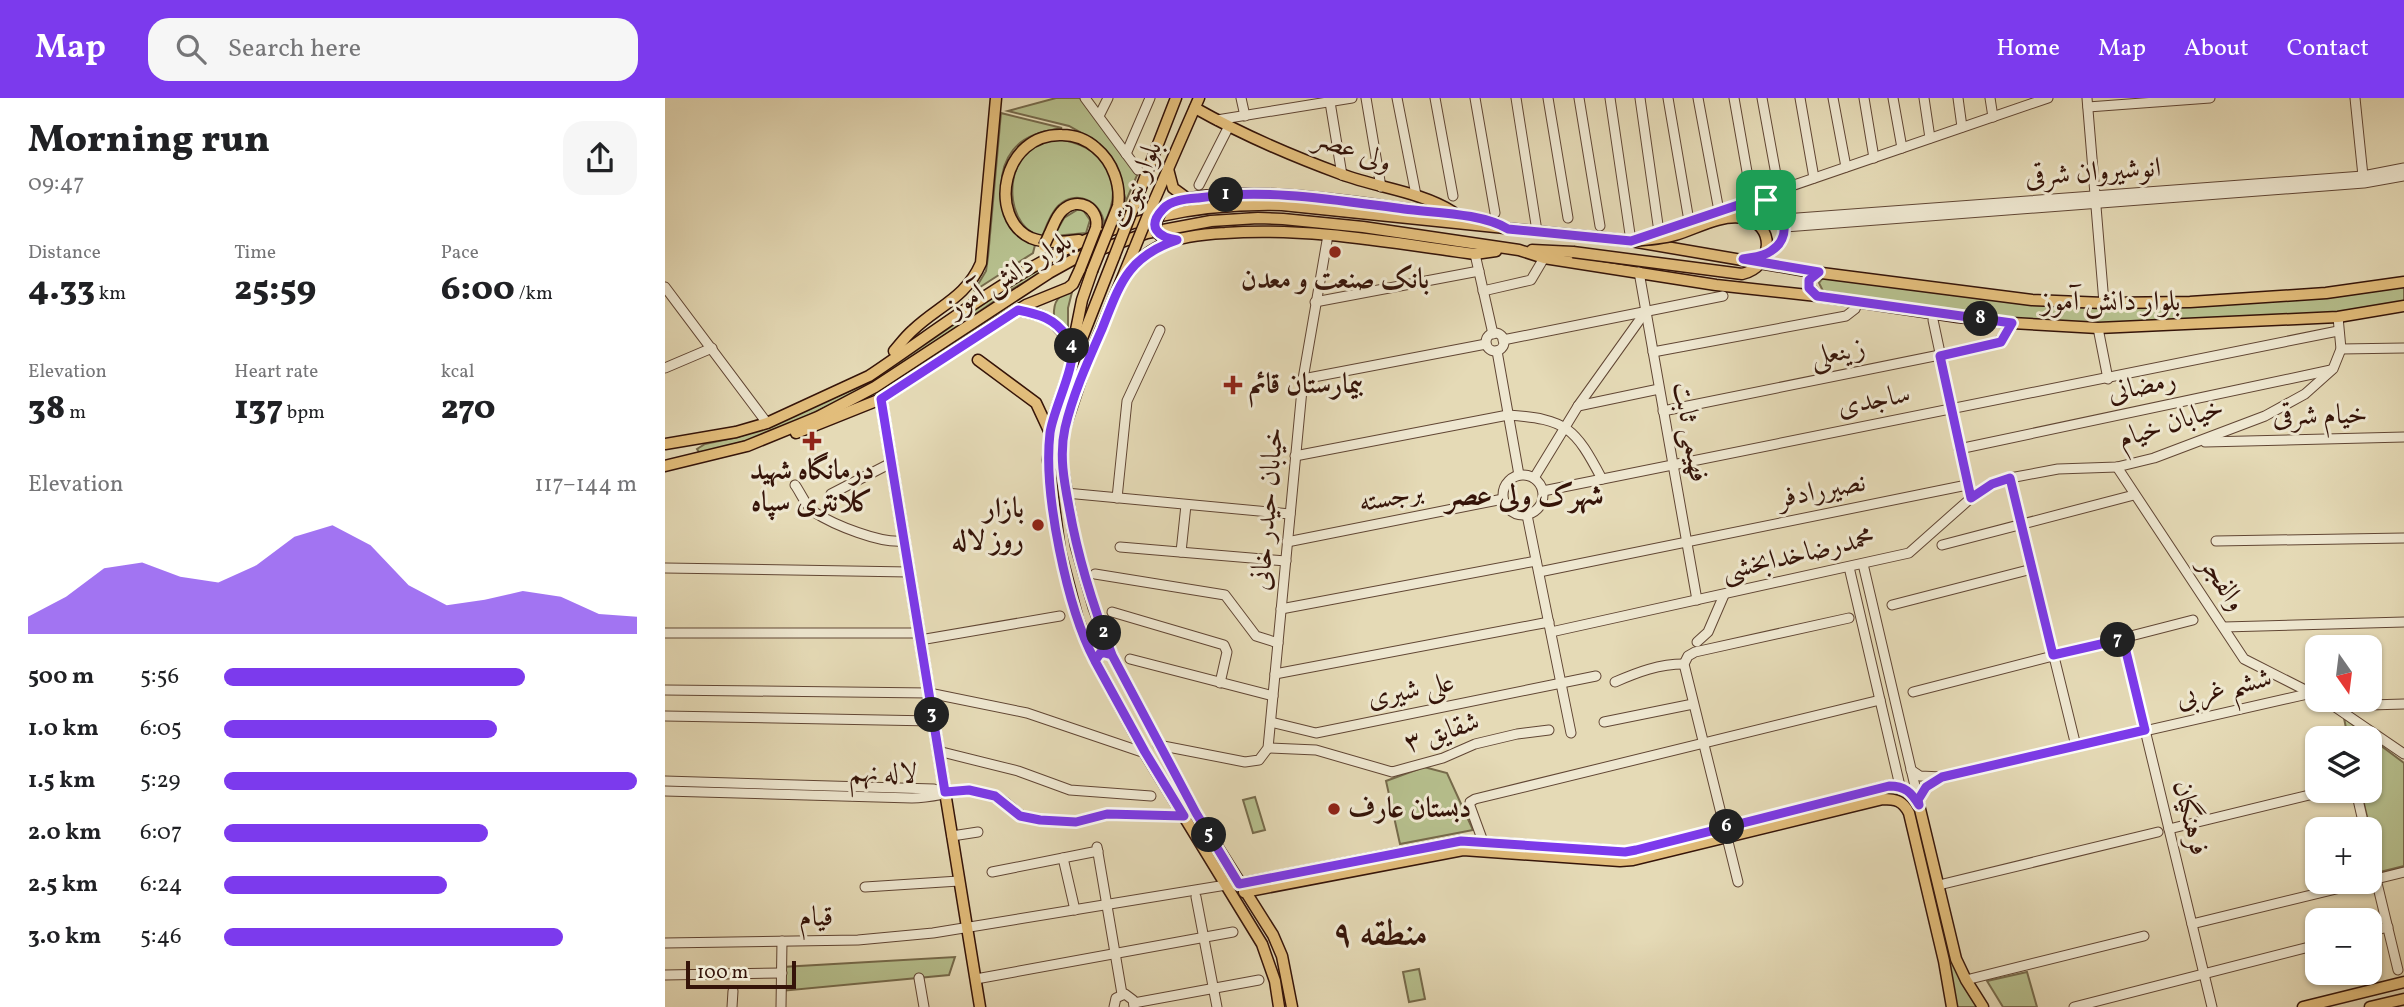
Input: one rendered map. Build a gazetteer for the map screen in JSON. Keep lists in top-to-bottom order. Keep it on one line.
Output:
{"streets":{"main road":["ولی عصر","بلوار نبوت","بلوار دانش آموز"],"street":["انوشیروان شرقی","زینعلی","رمضانی","ساجدی","خیام شرقی","خیابان خیام","فهیمی ثابت","نصیررادفر","برجسته","خیابان حیدر خانی","محمدرضاخدابخشی","والفجر","ششم غربی","علی شیری","شقایق ۳","لاله نهم","فرهنگیان","قیام"]},"crossings":[["ولی عصر","بلوار نبوت"],["بلوار دانش آموز","زینعلی"],["بلوار دانش آموز","فهیمی ثابت"],["زینعلی","فهیمی ثابت"],["رمضانی","خیابان خیام"],["ساجدی","فهیمی ثابت"],["ساجدی","برجسته"],["خیام شرقی","خیابان خیام"],["خیابان خیام","محمدرضاخدابخشی"],["خیابان خیام","والفجر"],["فهیمی ثابت","نصیررادفر"],["فهیمی ثابت","محمدرضاخدابخشی"],["برجسته","خیابان حیدر خانی"],["خیابان حیدر خانی","علی شیری"],["خیابان حیدر خانی","شقایق ۳"],["ششم غربی","فرهنگیان"]],"districts":["شهرک ولی عصر","منطقه ۹"],"places":{"other":["بانک صنعت و معدن","بازار روز لاله","دبستان عارف"],"health":["بیمارستان قائم","درمانگاه شهید کلانتری سپاه"]},"scale_bar":"100 m","north":"bottom","page":{"header":"Map","search":"Search here","nav":["Home","Map","About","Contact"],"heading":["Morning run","09:47"],"pins":["1","8","4","2","7","3","6","5"],"stats":[["Distance","4.33 km"],["Time","25:59"],["Pace","6:00 /km"],["Elevation","38 m"],["Heart rate","137 bpm"],["kcal","270"]],"chart":["Elevation","117–144 m"],"map_buttons":["+","−"],"list":[{"name":"500 m","note":"5:56"},{"name":"1.0 km","note":"6:05"},{"name":"1.5 km","note":"5:29"},{"name":"2.0 km","note":"6:07"},{"name":"2.5 km","note":"6:24"},{"name":"3.0 km","note":"5:46"}],"scale":"100 m"}}
